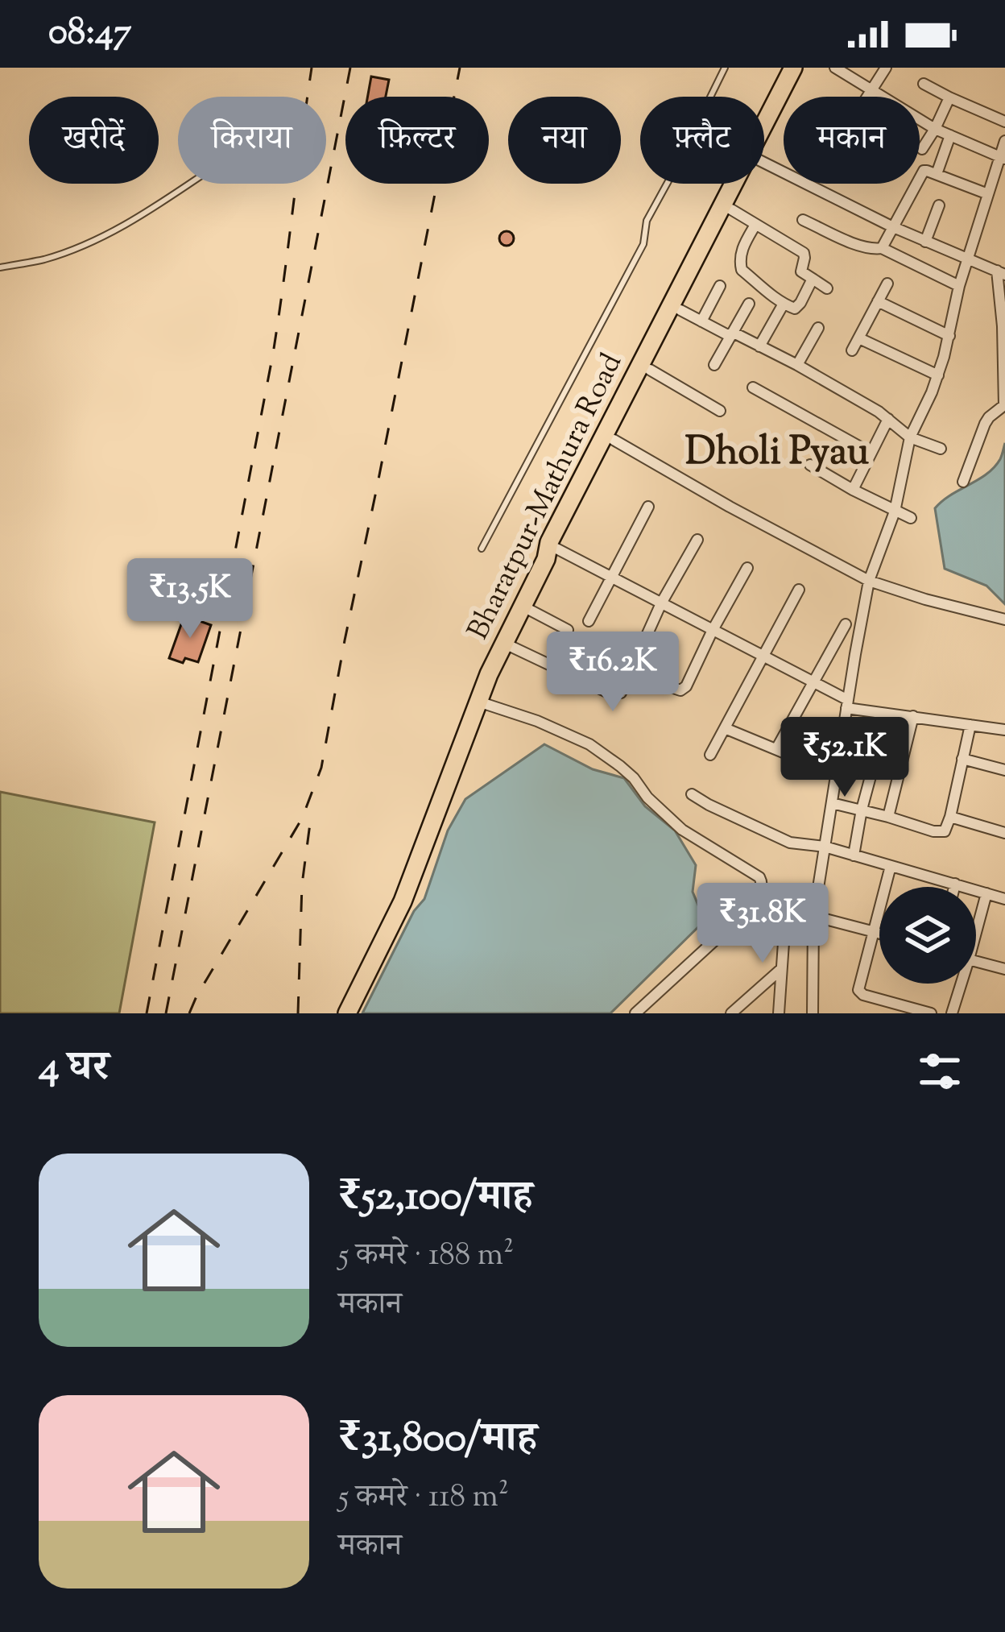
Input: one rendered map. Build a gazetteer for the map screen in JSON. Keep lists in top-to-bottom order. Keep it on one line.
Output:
{"streets":{"highway":["Bharatpur-Mathura Road"]},"districts":["Dholi Pyau"],"page":{"status":"08:47","chip":["खरीदें","किराया","फ़िल्टर","नया","फ़्लैट","मकान"],"price":["₹13.5K","₹16.2K","₹52.1K","₹31.8K"],"heading":"4 घर","list":[{"name":"₹52,100/माह","note":"5 कमरे · 188 m² · मकान"},{"name":"₹31,800/माह","note":"5 कमरे · 118 m² · मकान"}]}}
